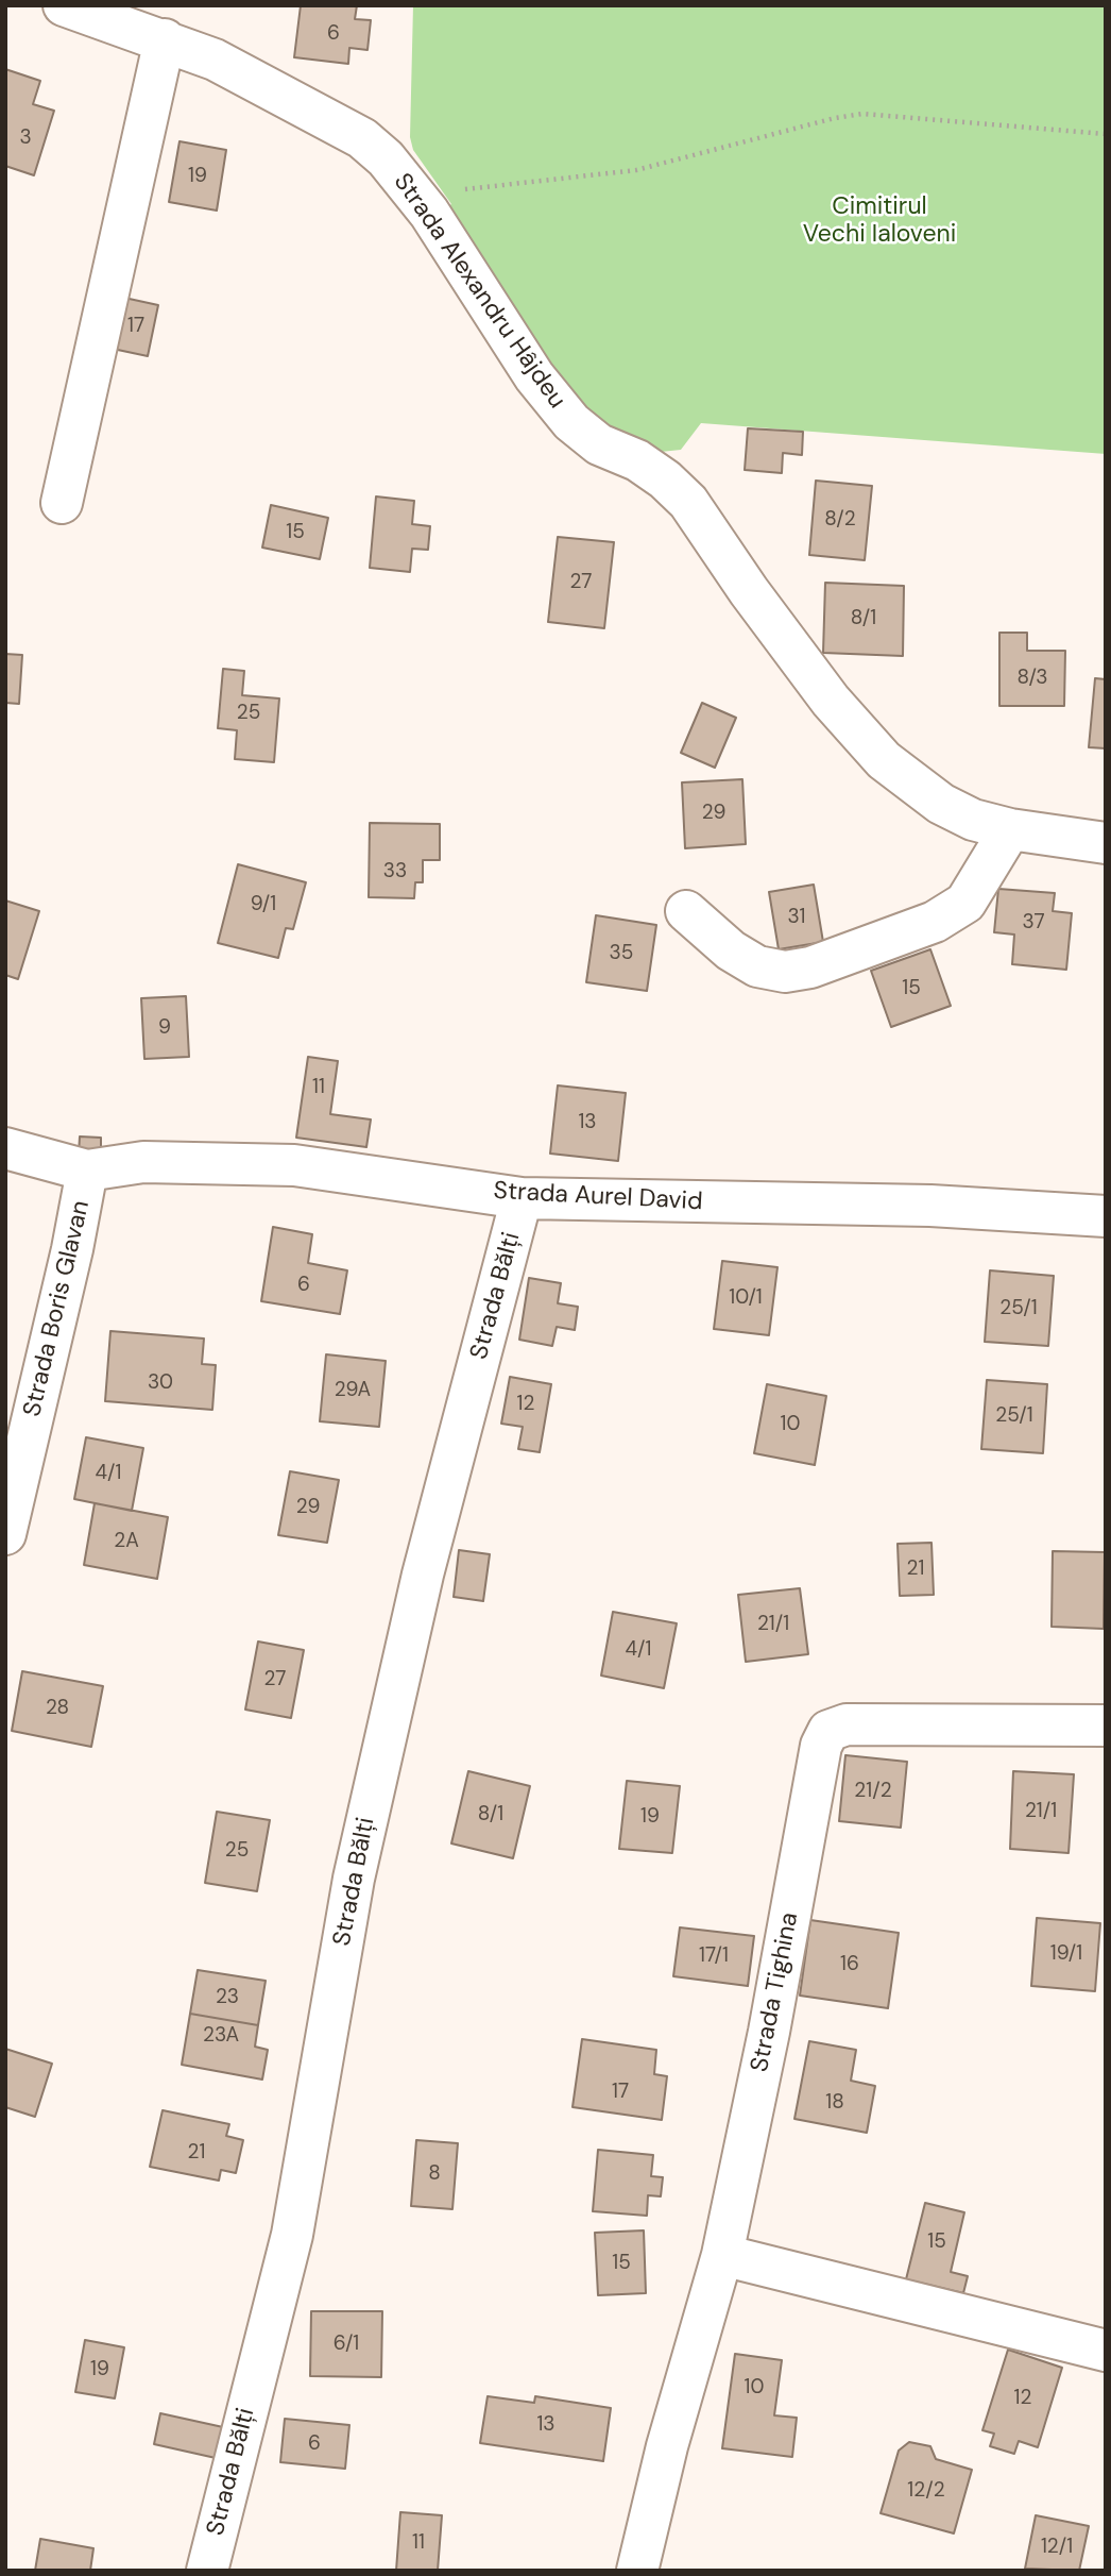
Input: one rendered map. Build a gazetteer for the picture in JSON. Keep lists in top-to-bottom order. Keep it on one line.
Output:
{"streets":{"street":["Strada Alexandru Hâjdeu","Strada Aurel David","Strada Bălți","Strada Boris Glavan","Strada Tighina"]},"crossings":[["Strada Aurel David","Strada Bălți"],["Strada Aurel David","Strada Boris Glavan"]],"parks":["Cimitirul Vechi Ialoveni"],"house_numbers":["6","3","19","17","8/2","15","27","8/1","8/3","25","29","33","9/1","31","37","35","15","9","11","13","6","10/1","25/1","30","29A","12","25/1","10","4/1","29","2A","21","21/1","4/1","27","28","21/2","21/1","8/1","19","25","19/1","17/1","16","23","23A","17","18","21","8","15","15","6/1","19","10","12","13","6","12/2","11","12/1"]}
